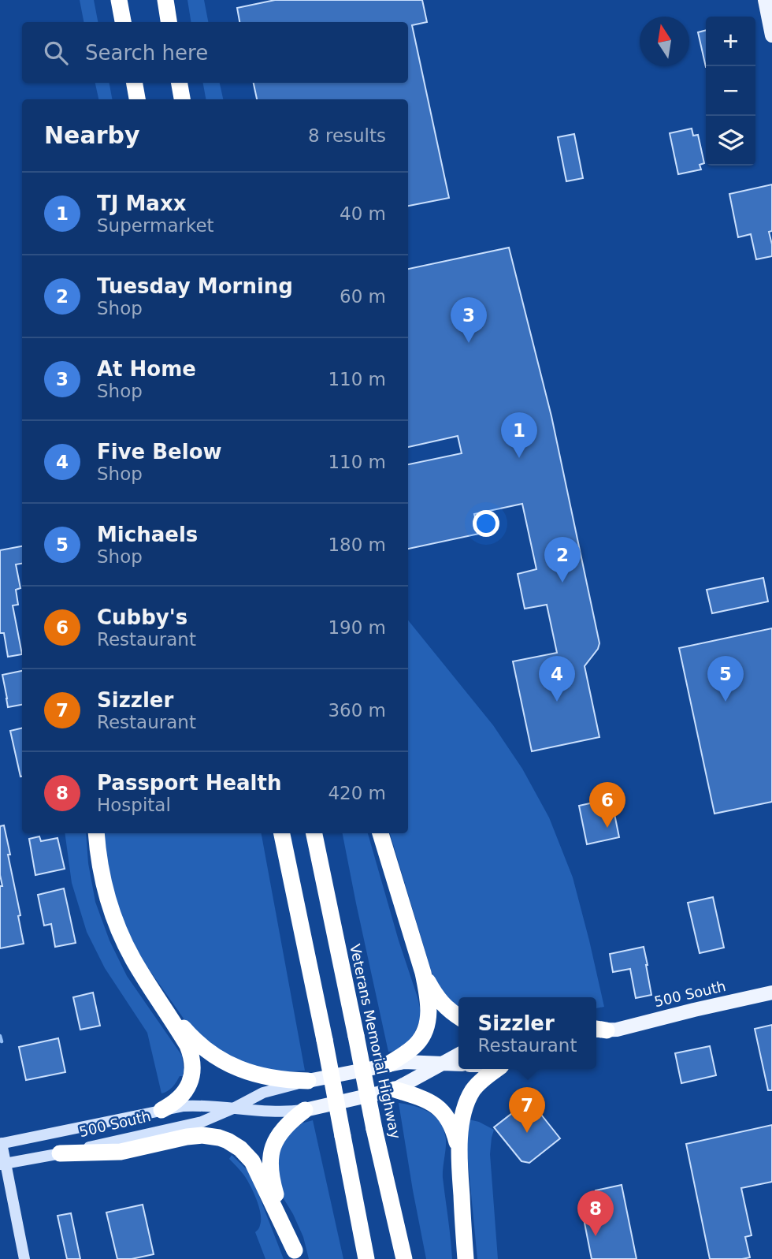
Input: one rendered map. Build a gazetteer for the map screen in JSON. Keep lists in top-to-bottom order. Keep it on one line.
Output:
{"streets":{"highway":["Veterans Memorial Highway"],"main road":["500 South"]},"north":"top","page":{"map_buttons":["+","−"],"search":"Search here","heading":["Nearby","8 results"],"list":[{"mark":"1","name":"TJ Maxx","note":"Supermarket","value":"40 m"},{"mark":"2","name":"Tuesday Morning","note":"Shop","value":"60 m"},{"mark":"3","name":"At Home","note":"Shop","value":"110 m"},{"mark":"4","name":"Five Below","note":"Shop","value":"110 m"},{"mark":"5","name":"Michaels","note":"Shop","value":"180 m"},{"mark":"6","name":"Cubby's","note":"Restaurant","value":"190 m"},{"mark":"7","name":"Sizzler","note":"Restaurant","value":"360 m"},{"mark":"8","name":"Passport Health","note":"Hospital","value":"420 m"}],"pins":["3","1","2","4","5","6","7","8"],"popup":["Sizzler","Restaurant"]}}
